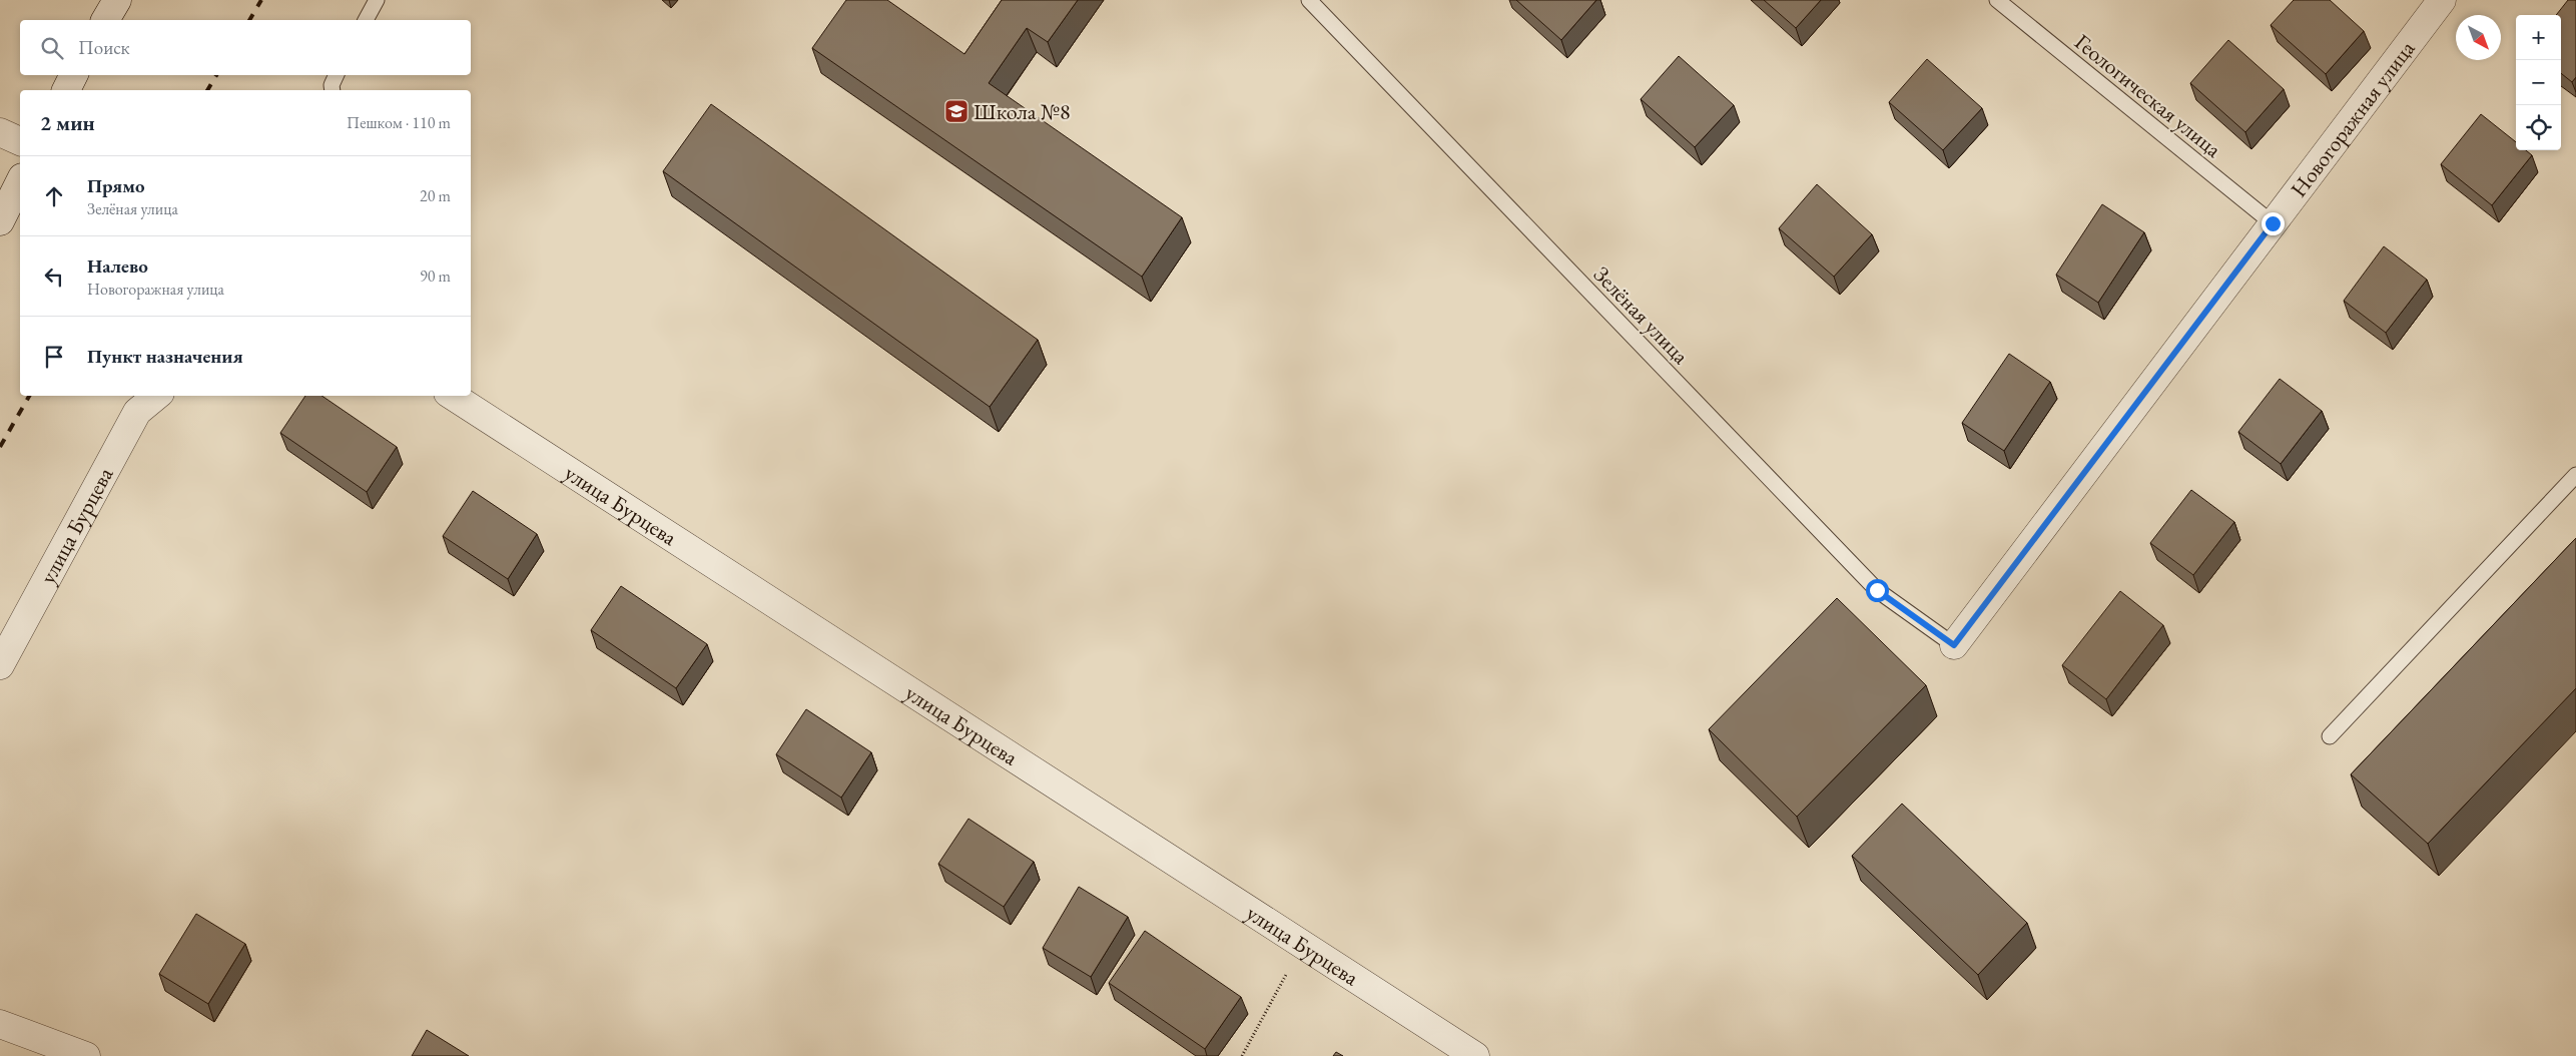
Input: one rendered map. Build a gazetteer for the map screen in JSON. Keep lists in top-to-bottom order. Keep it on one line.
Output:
{"streets":{"street":["Новогоражная улица","улица Бурцева"],"lane":["Геологическая улица","Зелёная улица"]},"crossings":[["Геологическая улица","Новогоражная улица"],["Новогоражная улица","Зелёная улица"]],"places":{"school or university":["Школа №8"]},"north":"bottom right","page":{"map_buttons":["+","−"],"search":"Поиск","heading":["2 мин","Пешком · 110 m"],"list":[["Прямо","Зелёная улица","20 m"],["Налево","Новогоражная улица","90 m"],"Пункт назначения"]}}
